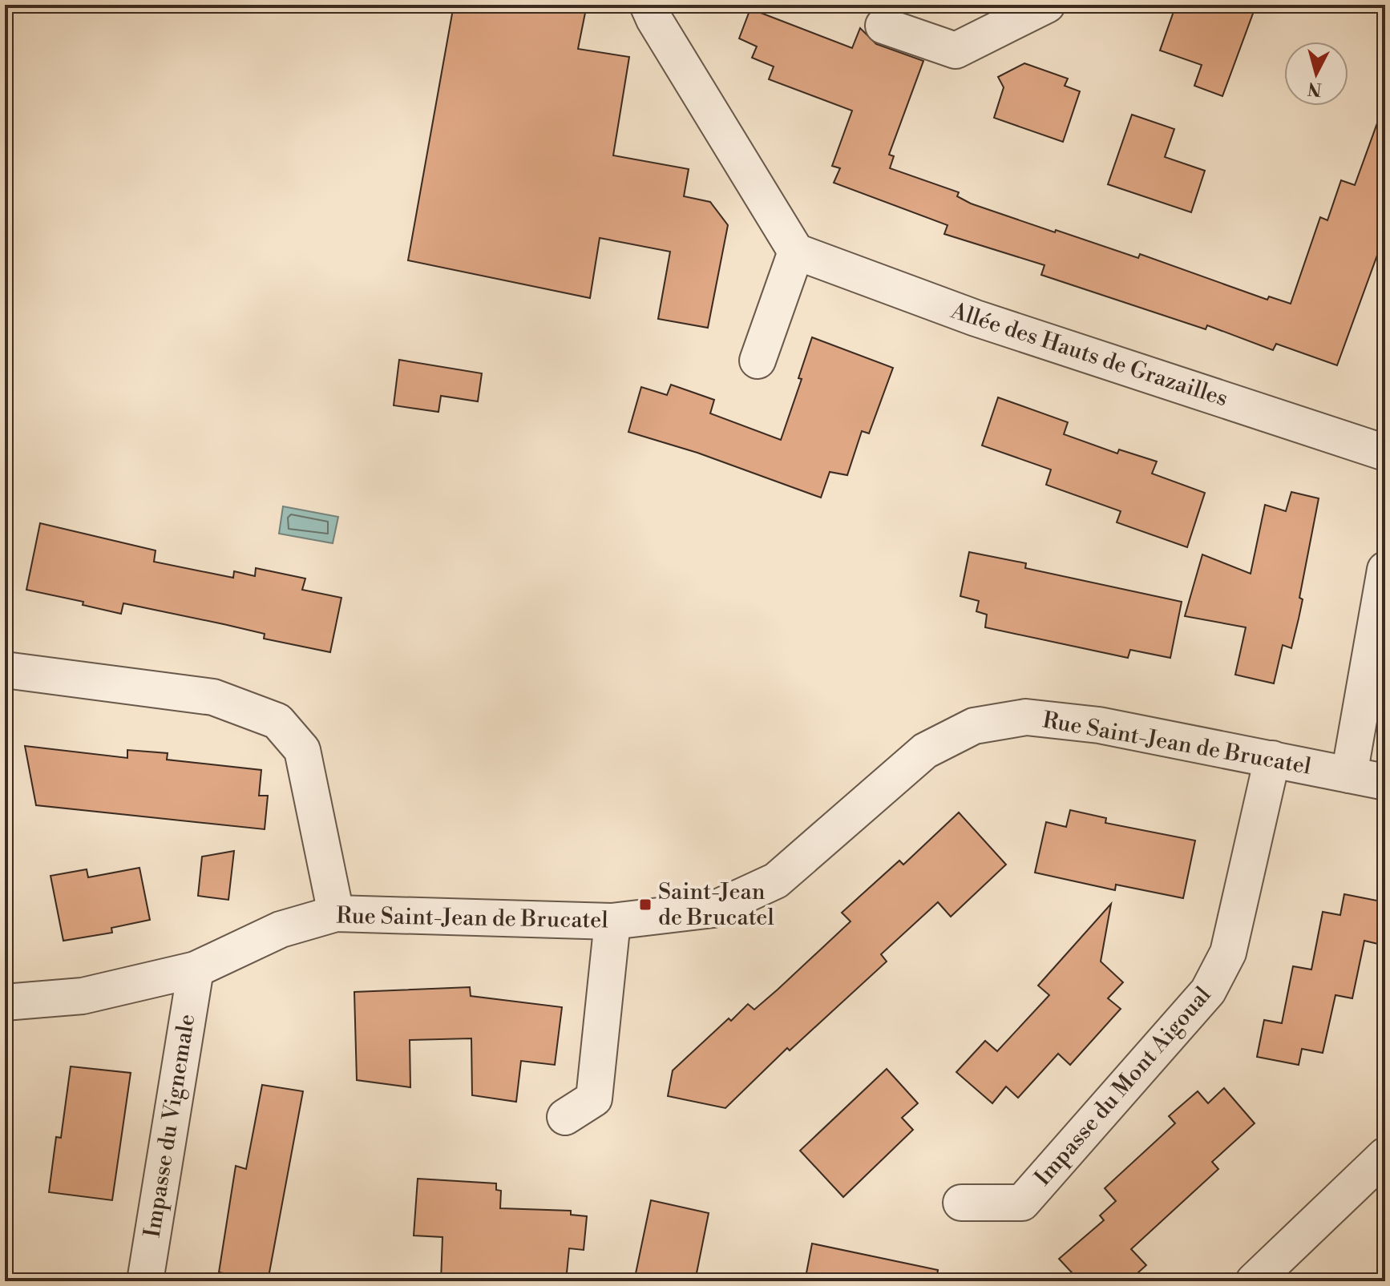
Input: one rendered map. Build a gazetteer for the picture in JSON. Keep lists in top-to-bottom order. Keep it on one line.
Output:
{"streets":{"street":["Allée des Hauts de Grazailles","Rue Saint-Jean de Brucatel","Impasse du Mont Aigoual","Impasse du Vignemale"]},"crossings":[["Rue Saint-Jean de Brucatel","Impasse du Mont Aigoual"],["Rue Saint-Jean de Brucatel","Impasse du Vignemale"]],"places":{"transit":["Saint-Jean de Brucatel"]},"north":"bottom"}
